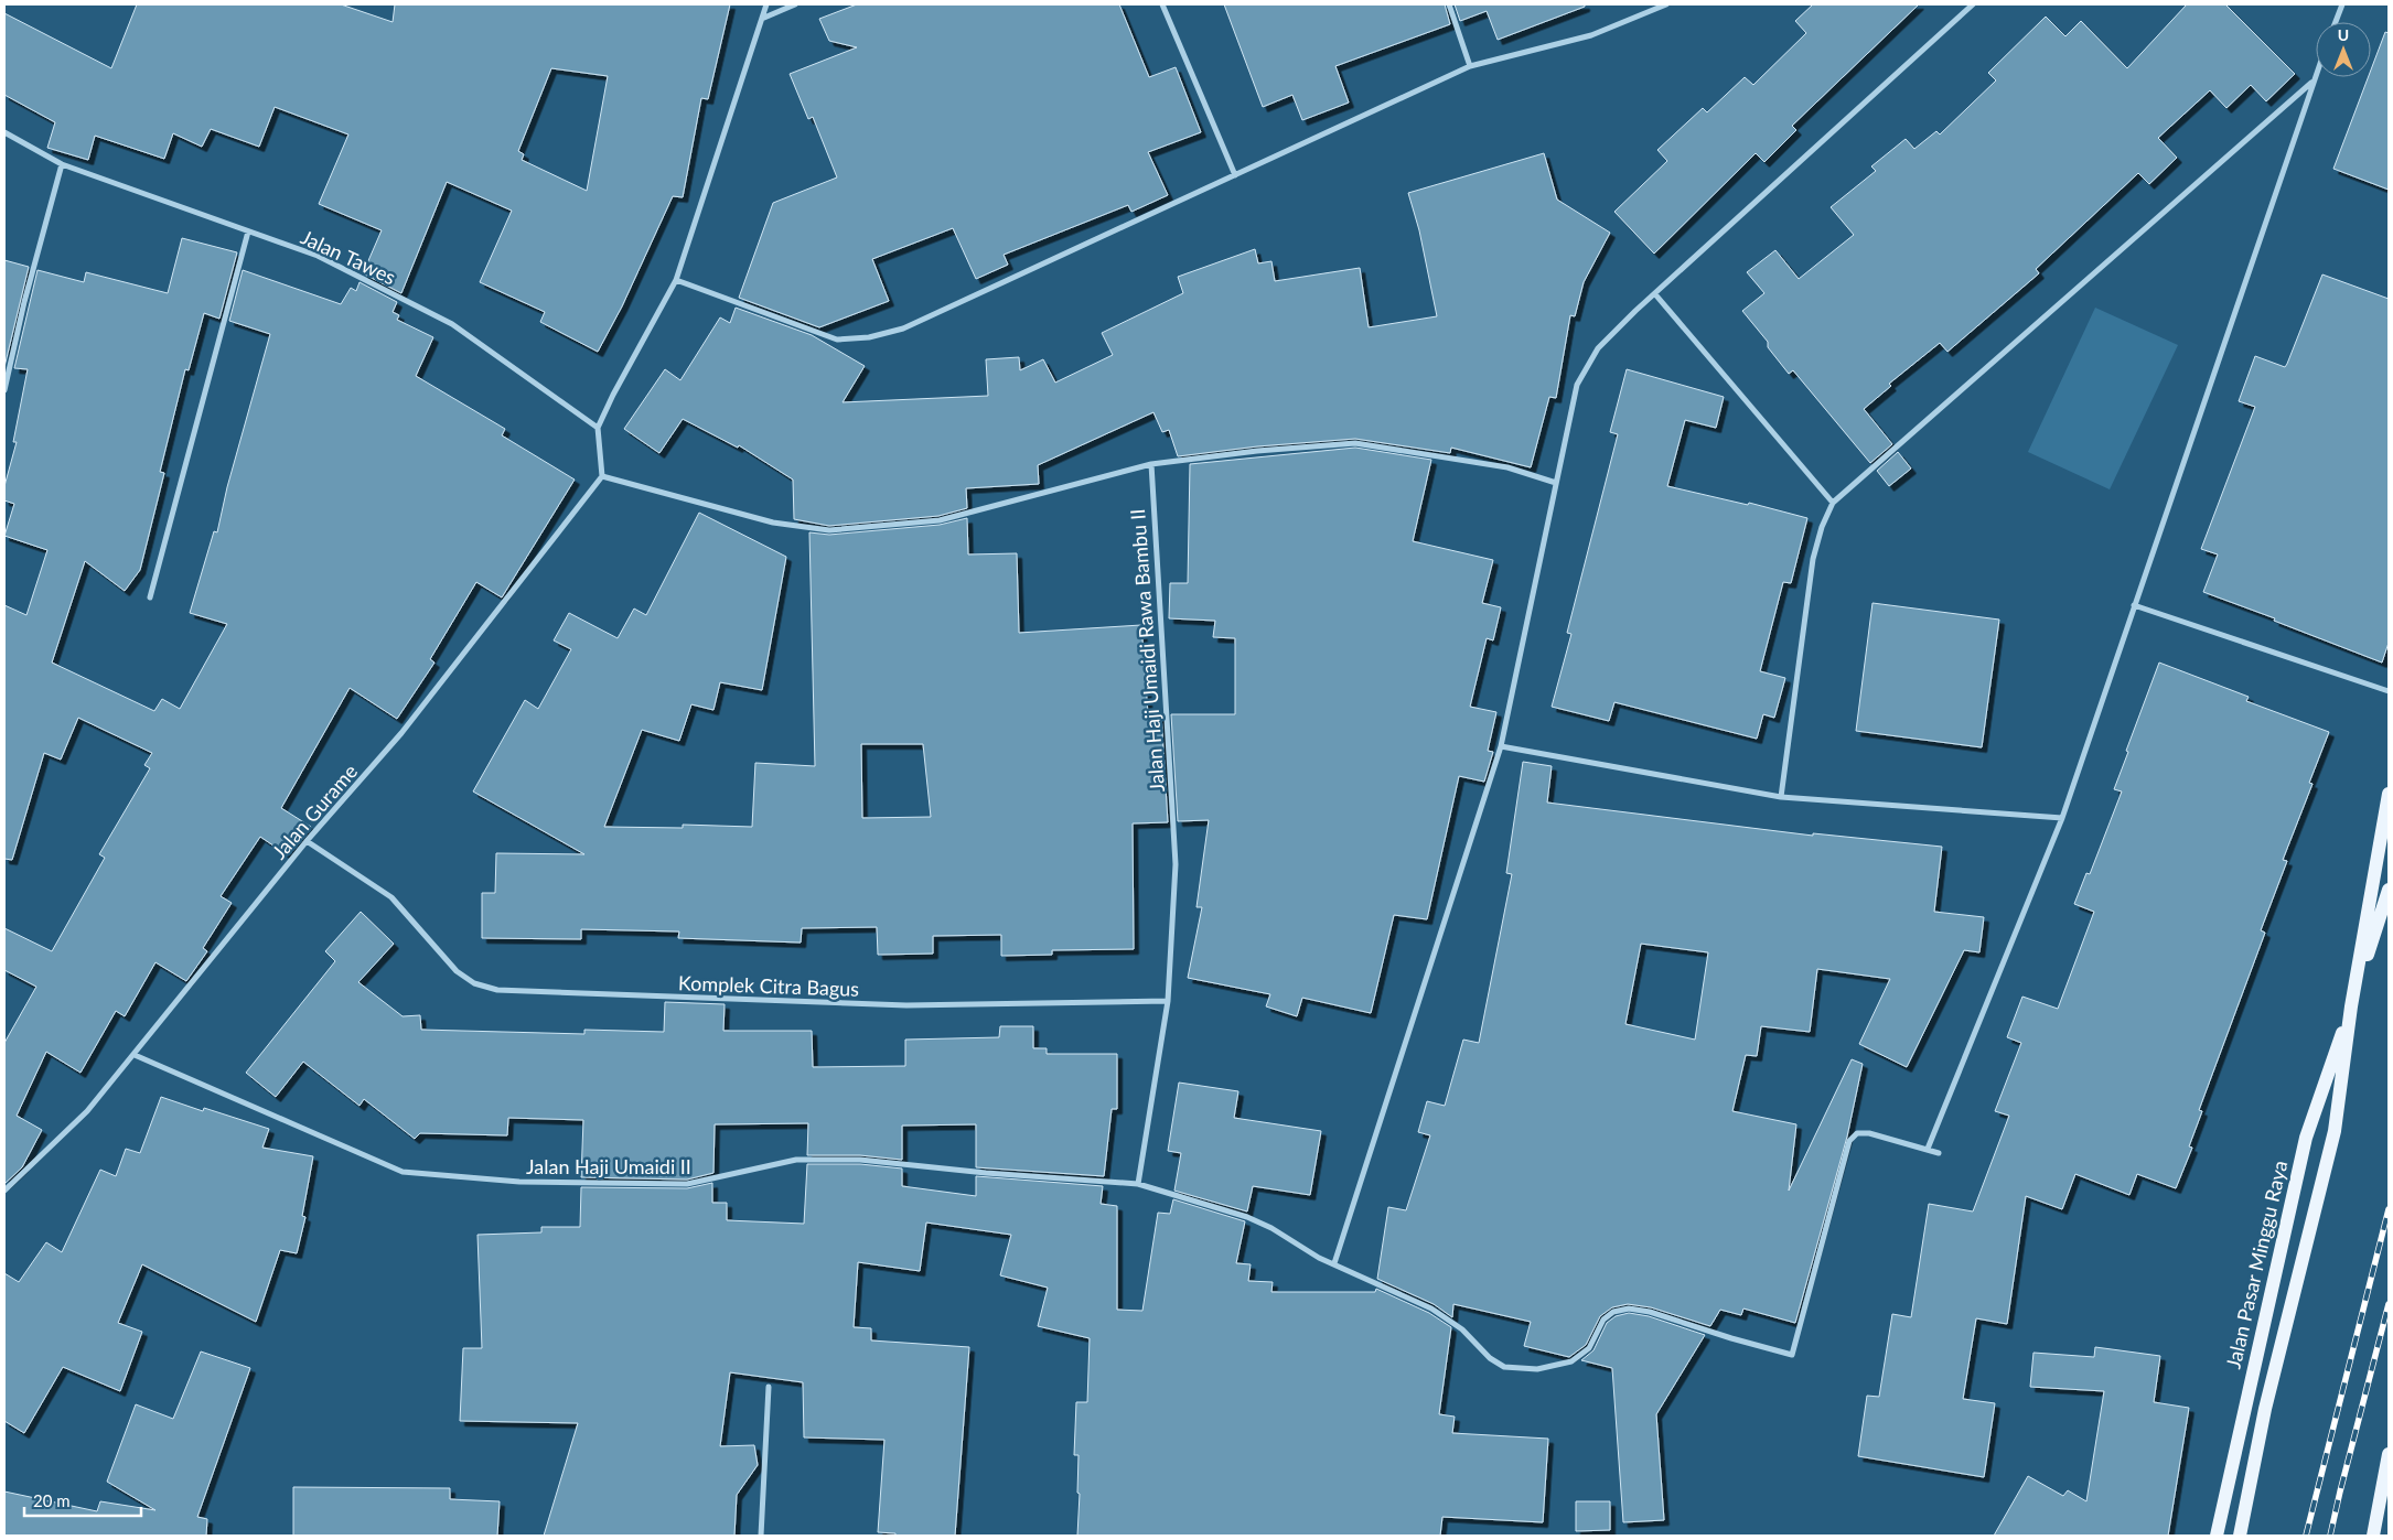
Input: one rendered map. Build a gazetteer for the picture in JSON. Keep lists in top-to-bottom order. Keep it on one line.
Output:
{"streets":{"main road":["Jalan Pasar Minggu Raya"],"street":["Jalan Tawes","Jalan Haji Umaidi Rawa Bambu II","Jalan Gurame","Komplek Citra Bagus","Jalan Haji Umaidi II"]},"crossings":[["Jalan Haji Umaidi Rawa Bambu II","Komplek Citra Bagus"],["Jalan Haji Umaidi Rawa Bambu II","Jalan Haji Umaidi II"],["Jalan Gurame","Komplek Citra Bagus"],["Jalan Gurame","Jalan Haji Umaidi II"]],"scale_bar":"20 m","north":"top"}
